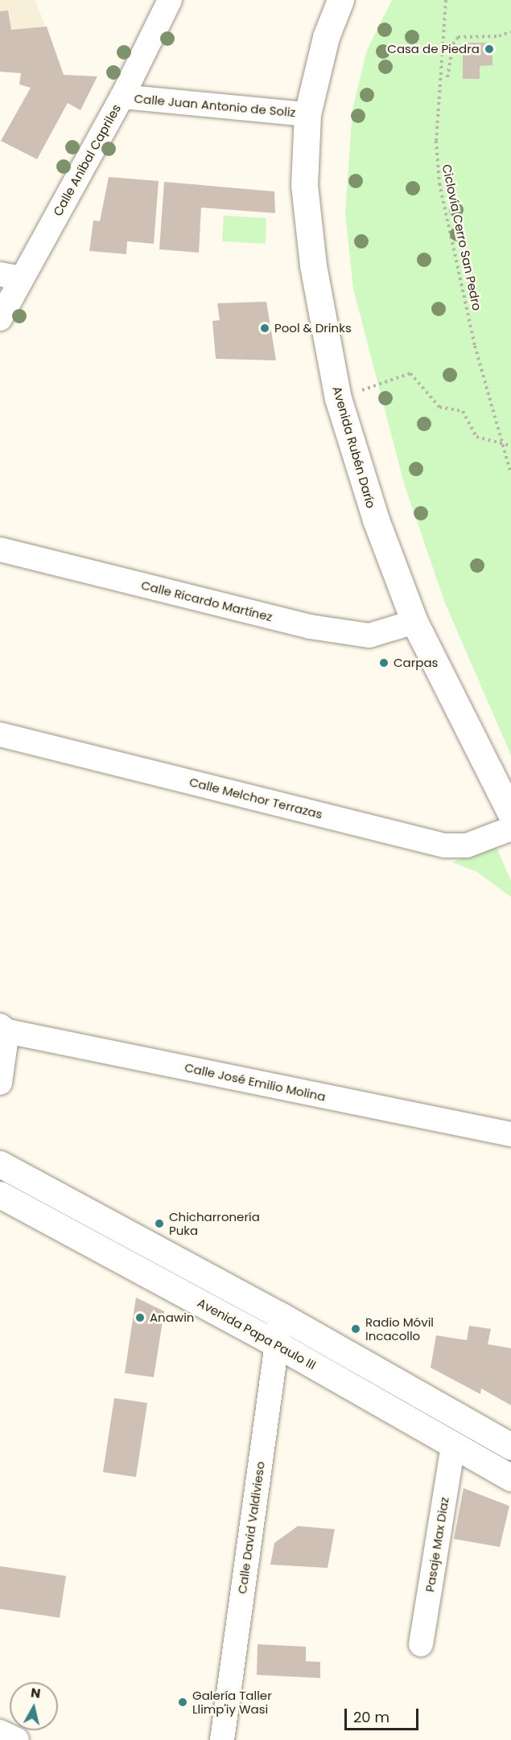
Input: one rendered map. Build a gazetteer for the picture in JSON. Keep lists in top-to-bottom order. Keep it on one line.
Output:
{"streets":{"main road":["Avenida Rubén Darío","Avenida Papa Paulo III"],"street":["Calle Juan Antonio de Soliz","Calle Aníbal Capriles","Calle Ricardo Martínez","Calle Melchor Terrazas","Calle José Emilio Molina","Calle David Valdivieso","Pasaje Max Diaz"],"path":["Ciclovía Cerro San Pedro"]},"crossings":[["Calle Juan Antonio de Soliz","Calle Aníbal Capriles"],["Calle Juan Antonio de Soliz","Avenida Rubén Darío"],["Avenida Rubén Darío","Calle Ricardo Martínez"],["Avenida Papa Paulo III","Calle David Valdivieso"],["Avenida Papa Paulo III","Pasaje Max Diaz"]],"places":["Casa de Piedra","Pool & Drinks","Carpas","Chicharronería Puka","Anawin","Radio Móvil Incacollo","Galería Taller Llimp'iy Wasi"],"scale_bar":"20 m","north":"top"}
